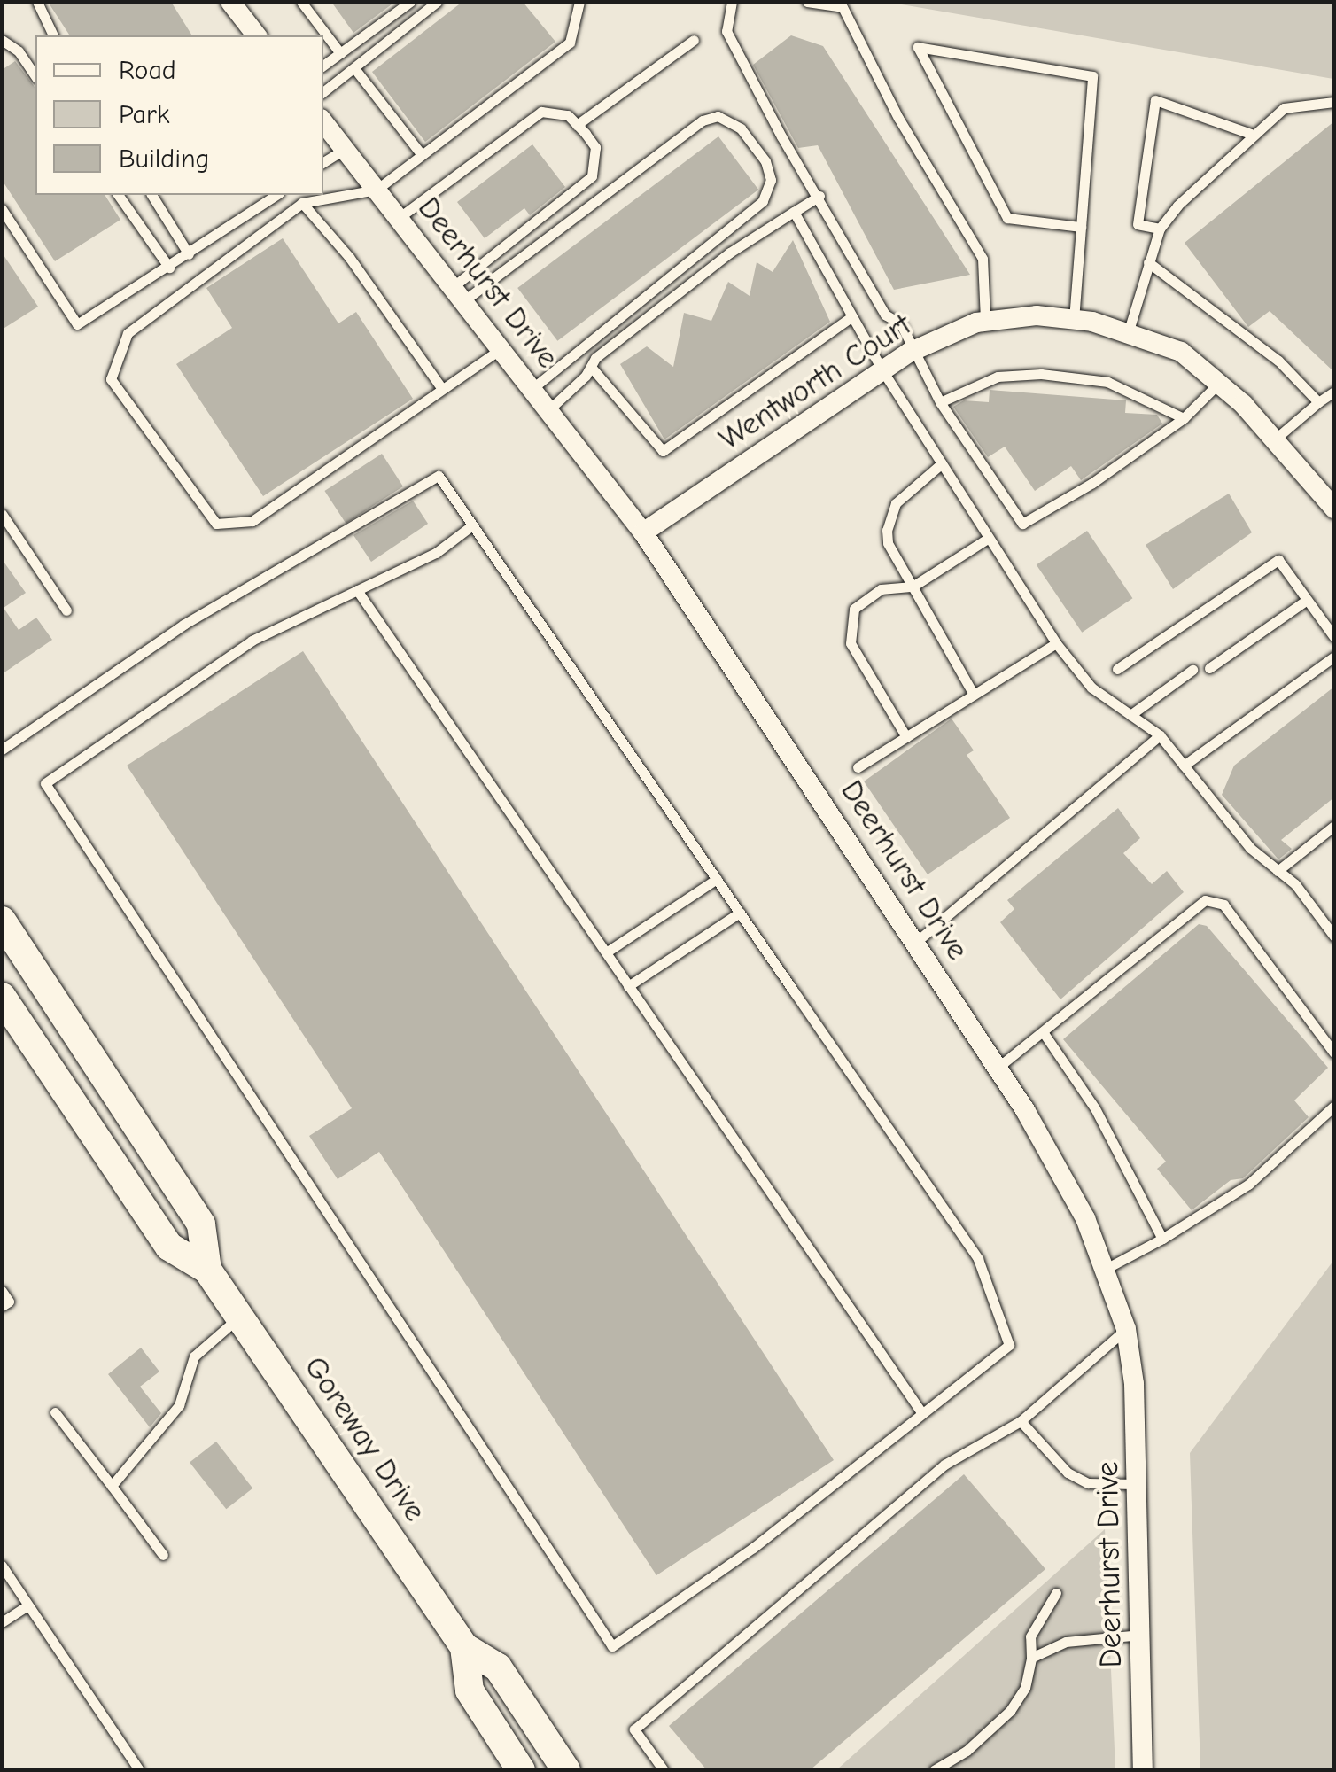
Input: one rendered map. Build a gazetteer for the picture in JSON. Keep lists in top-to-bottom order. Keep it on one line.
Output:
{"streets":{"main road":["Goreway Drive"],"street":["Deerhurst Drive","Wentworth Court"]},"crossings":[["Deerhurst Drive","Wentworth Court"]],"legend":["Road","Park","Building"]}
